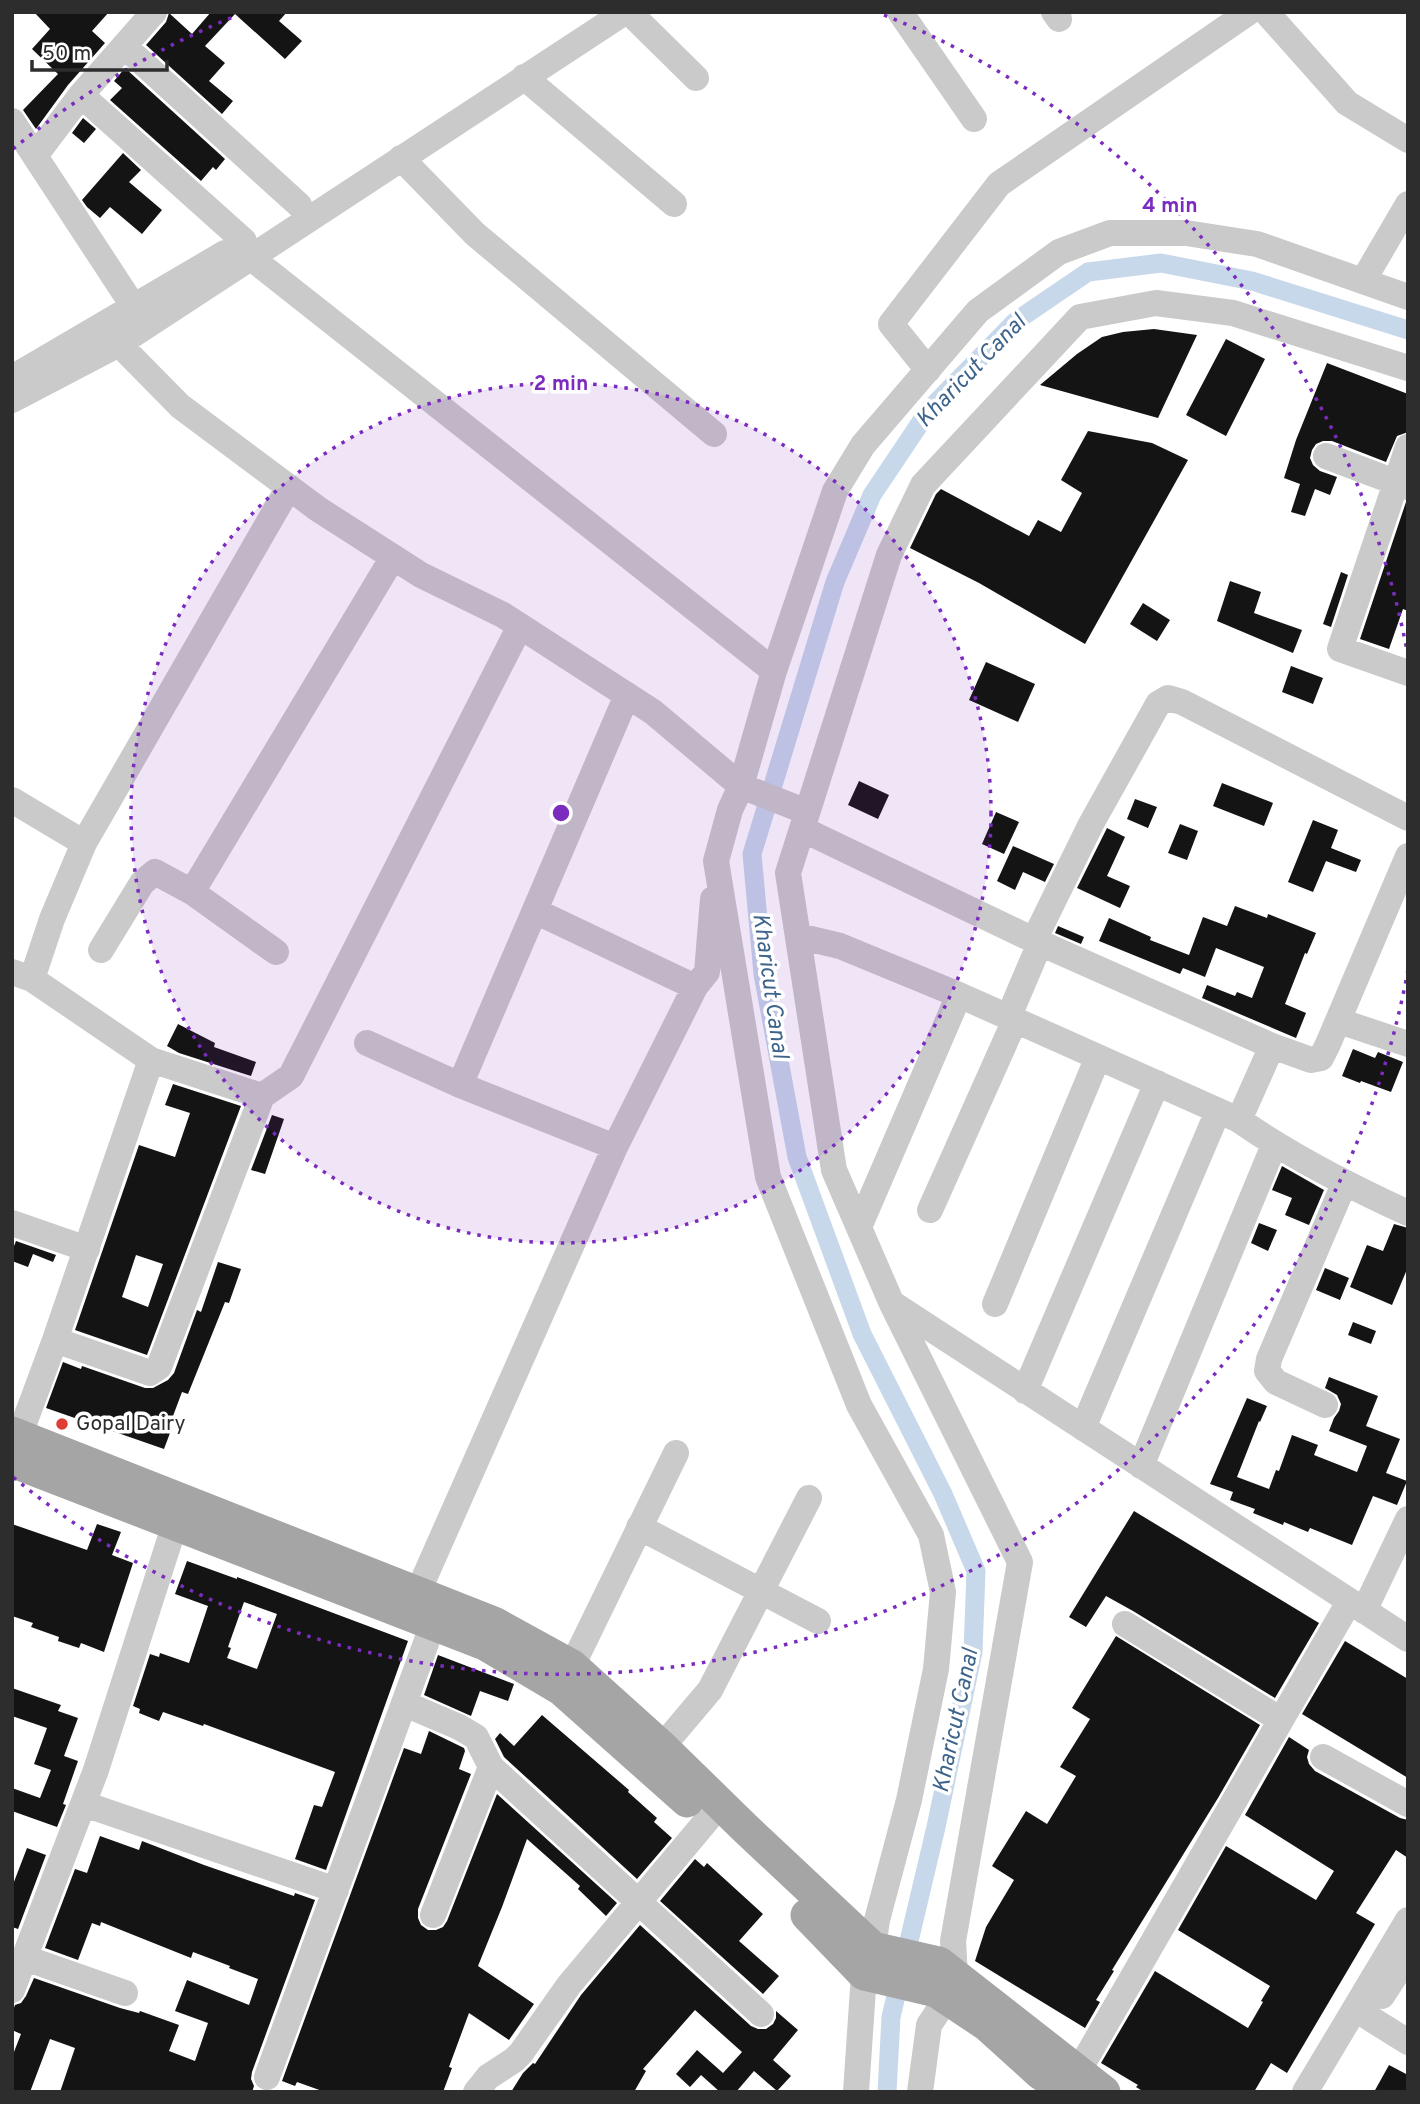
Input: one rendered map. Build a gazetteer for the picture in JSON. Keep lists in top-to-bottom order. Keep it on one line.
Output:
{"water":["Kharicut Canal"],"places":["Gopal Dairy"],"scale_bar":"50 m","rings":["4 min","2 min"]}
